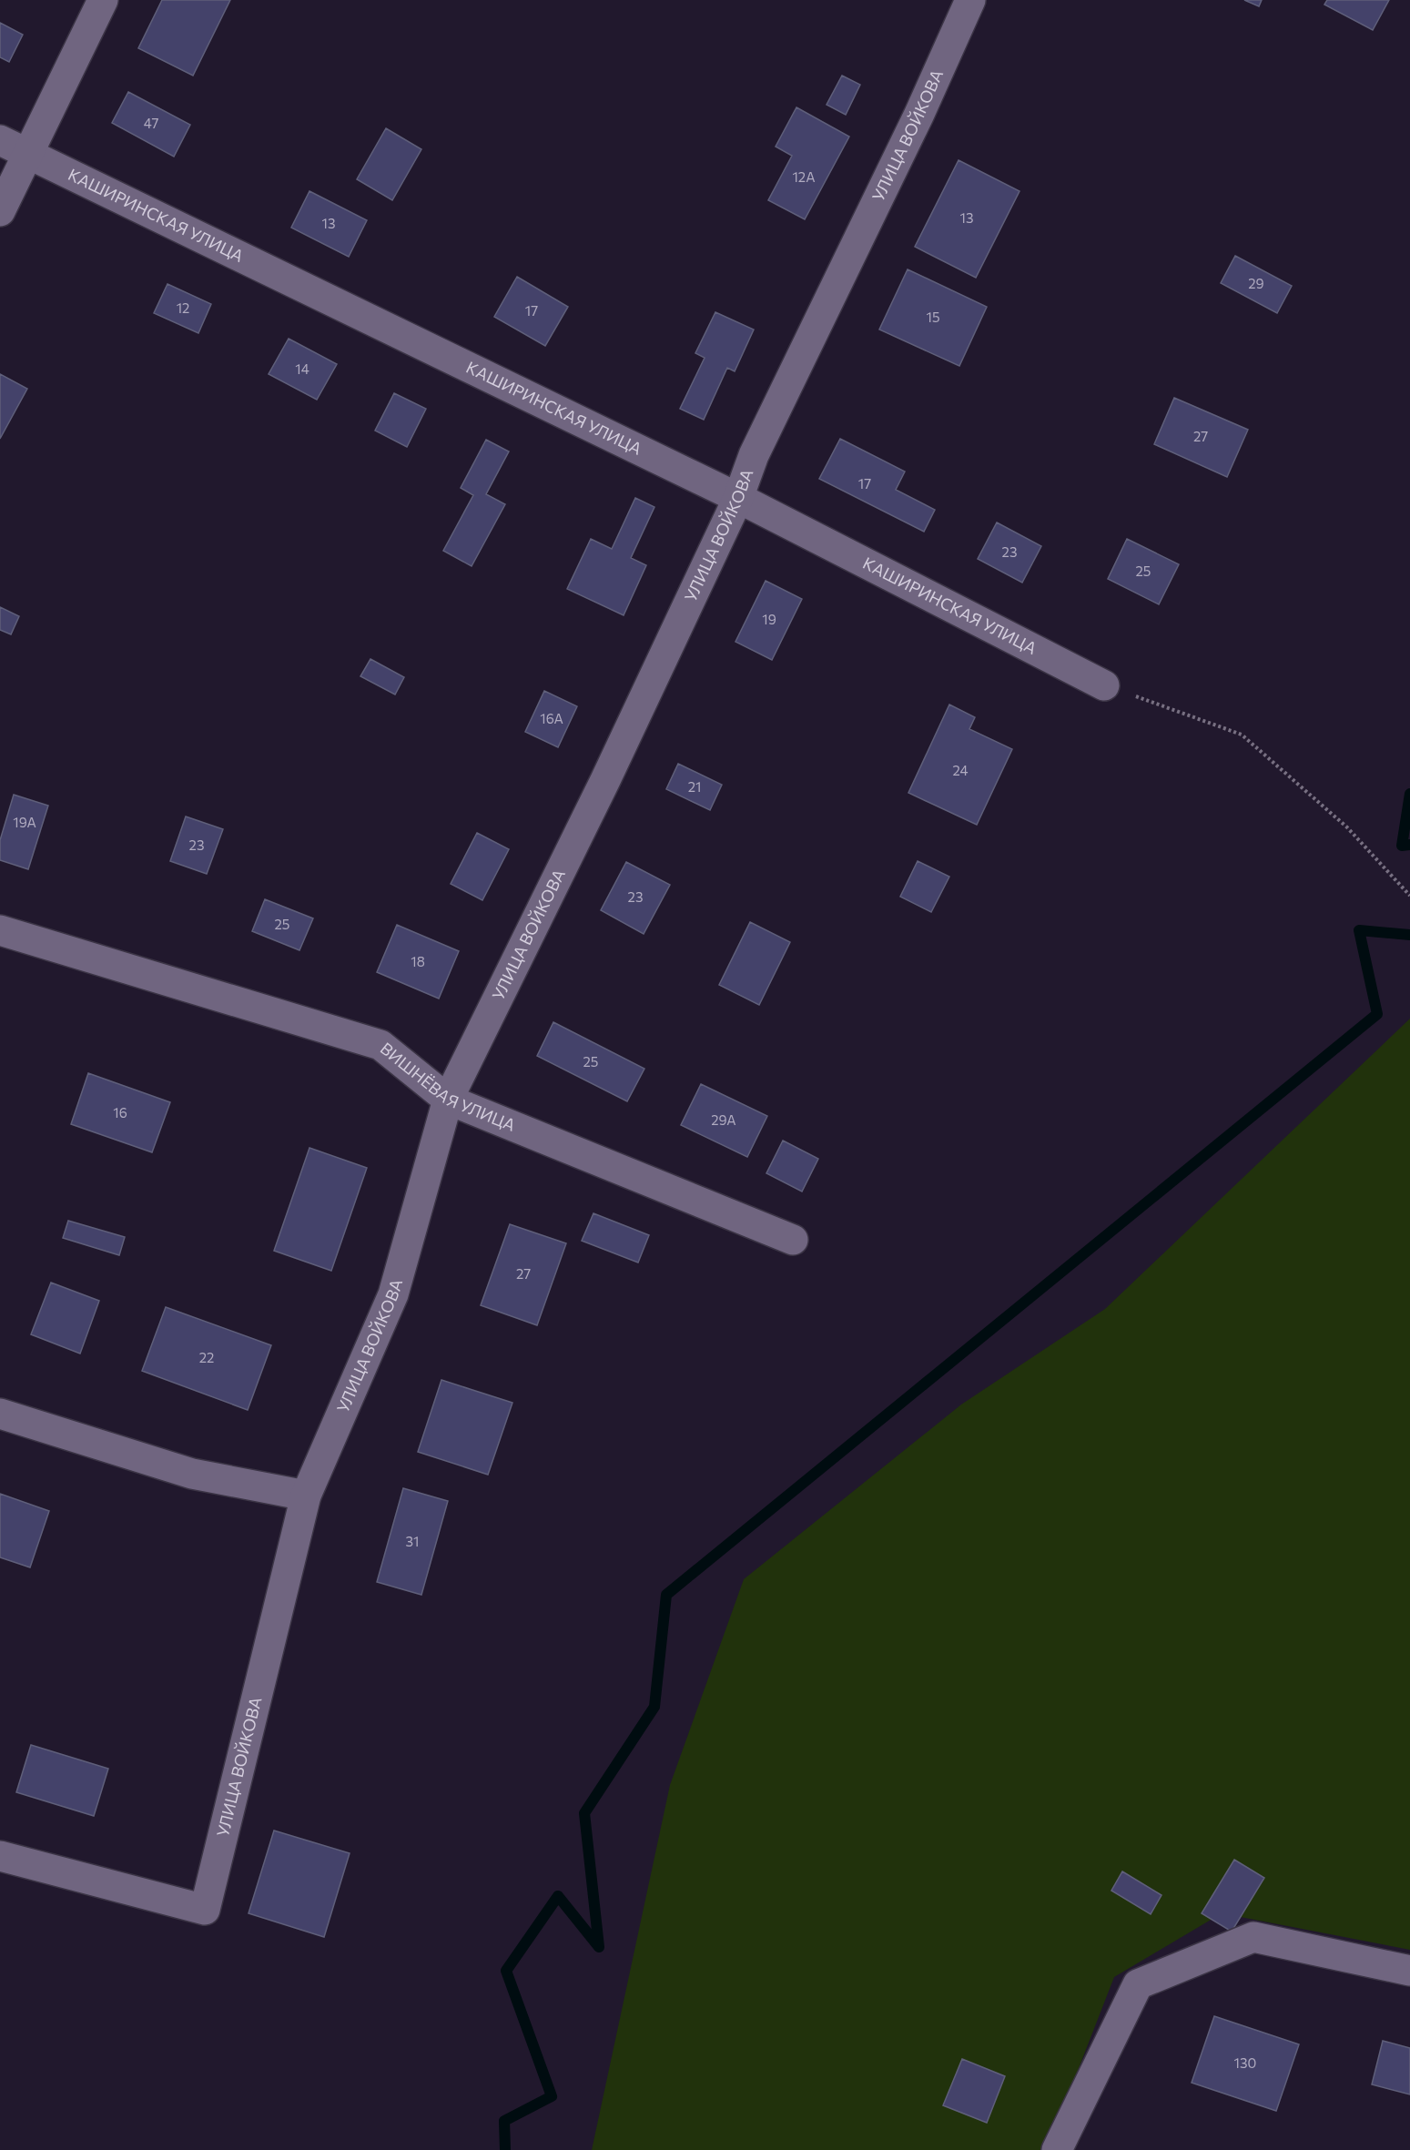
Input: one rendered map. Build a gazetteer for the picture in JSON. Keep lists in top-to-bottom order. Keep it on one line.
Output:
{"streets":{"street":["УЛИЦА ВОЙКОВА","КАШИРИНСКАЯ УЛИЦА","ВИШНЁВАЯ УЛИЦА"]},"crossings":[["УЛИЦА ВОЙКОВА","КАШИРИНСКАЯ УЛИЦА"],["УЛИЦА ВОЙКОВА","ВИШНЁВАЯ УЛИЦА"]],"house_numbers":["47","12А","13","13","29","12","17","15","14","27","17","23","25","19","16А","24","21","19А","23","23","25","18","25","16","29А","27","22","31","130"]}
